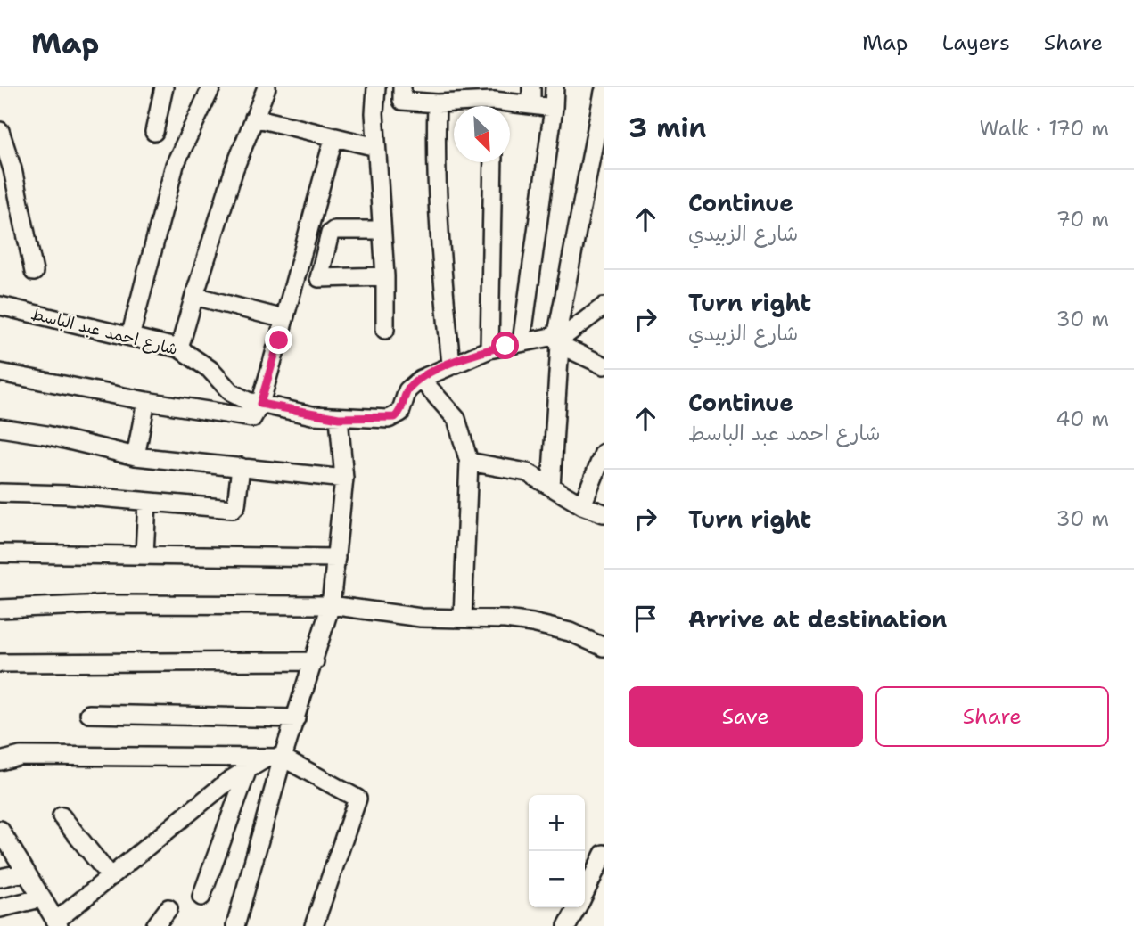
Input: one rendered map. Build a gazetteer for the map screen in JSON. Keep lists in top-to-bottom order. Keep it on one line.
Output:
{"streets":{"street":["شارع احمد عبد الباسط"]},"north":"bottom right","page":{"header":"Map","nav":["Map","Layers","Share"],"heading":["3 min","Walk · 170 m"],"list":[["Continue","شارع الزبيدي","70 m"],["Turn right","شارع الزبيدي","30 m"],["Continue","شارع احمد عبد الباسط","40 m"],["Turn right","30 m"],"Arrive at destination"],"buttons":["Save","Share"],"map_buttons":["+","−"]}}
